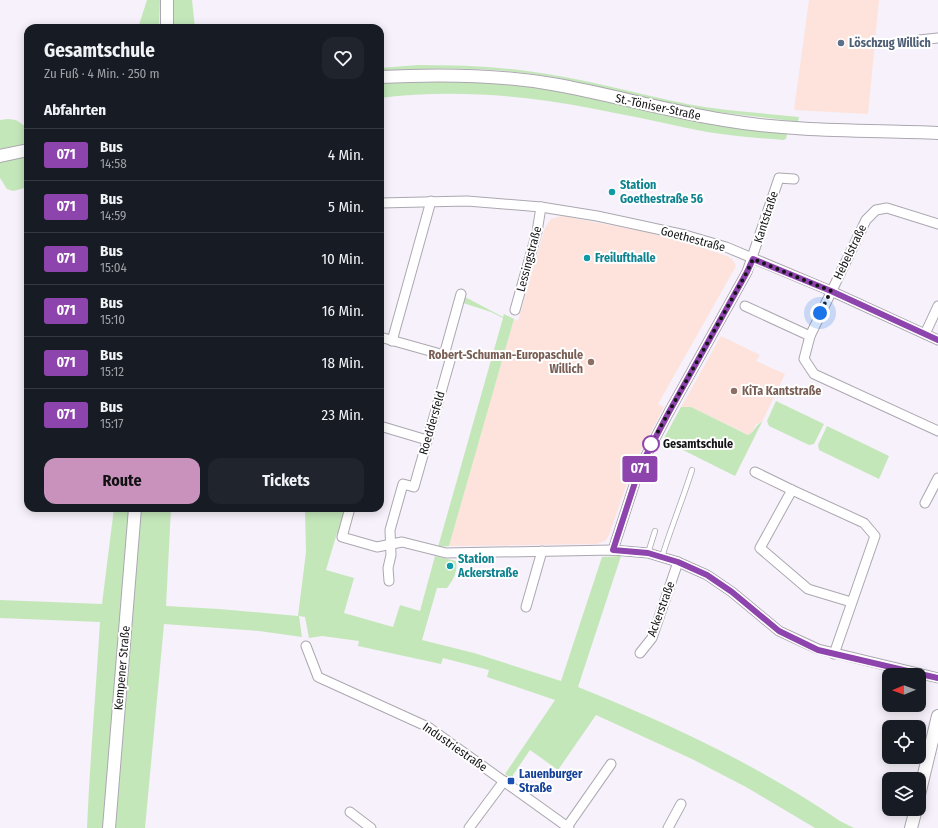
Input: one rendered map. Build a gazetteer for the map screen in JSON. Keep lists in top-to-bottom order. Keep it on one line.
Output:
{"streets":{"main road":["St.-Töniser-Straße","Kempener Straße"],"street":["Kantstraße","Goethestraße","Hebelstraße","Lessingstraße","Roeddersfeld","Ackerstraße","Industriestraße"]},"crossings":[["Kantstraße","Goethestraße"],["Goethestraße","Hebelstraße"],["Goethestraße","Lessingstraße"]],"places":{"other":["Löschzug Willich","Station Goethestraße 56","Freilufthalle","Robert-Schuman-Europaschule Willich","KiTa Kantstraße","Gesamtschule","Station Ackerstraße"],"transit":["Lauenburger Straße"]},"lines":["bus line 071"],"north":"left","page":{"on_map":"071","heading":[["Gesamtschule","Zu Fuß · 4 Min. · 250 m"],"Abfahrten"],"list":[{"mark":"071","name":"Bus","note":"14:58","value":"4 Min."},{"mark":"071","name":"Bus","note":"14:59","value":"5 Min."},{"mark":"071","name":"Bus","note":"15:04","value":"10 Min."},{"mark":"071","name":"Bus","note":"15:10","value":"16 Min."},{"mark":"071","name":"Bus","note":"15:12","value":"18 Min."},{"mark":"071","name":"Bus","note":"15:17","value":"23 Min."}],"buttons":["Route","Tickets"]}}
